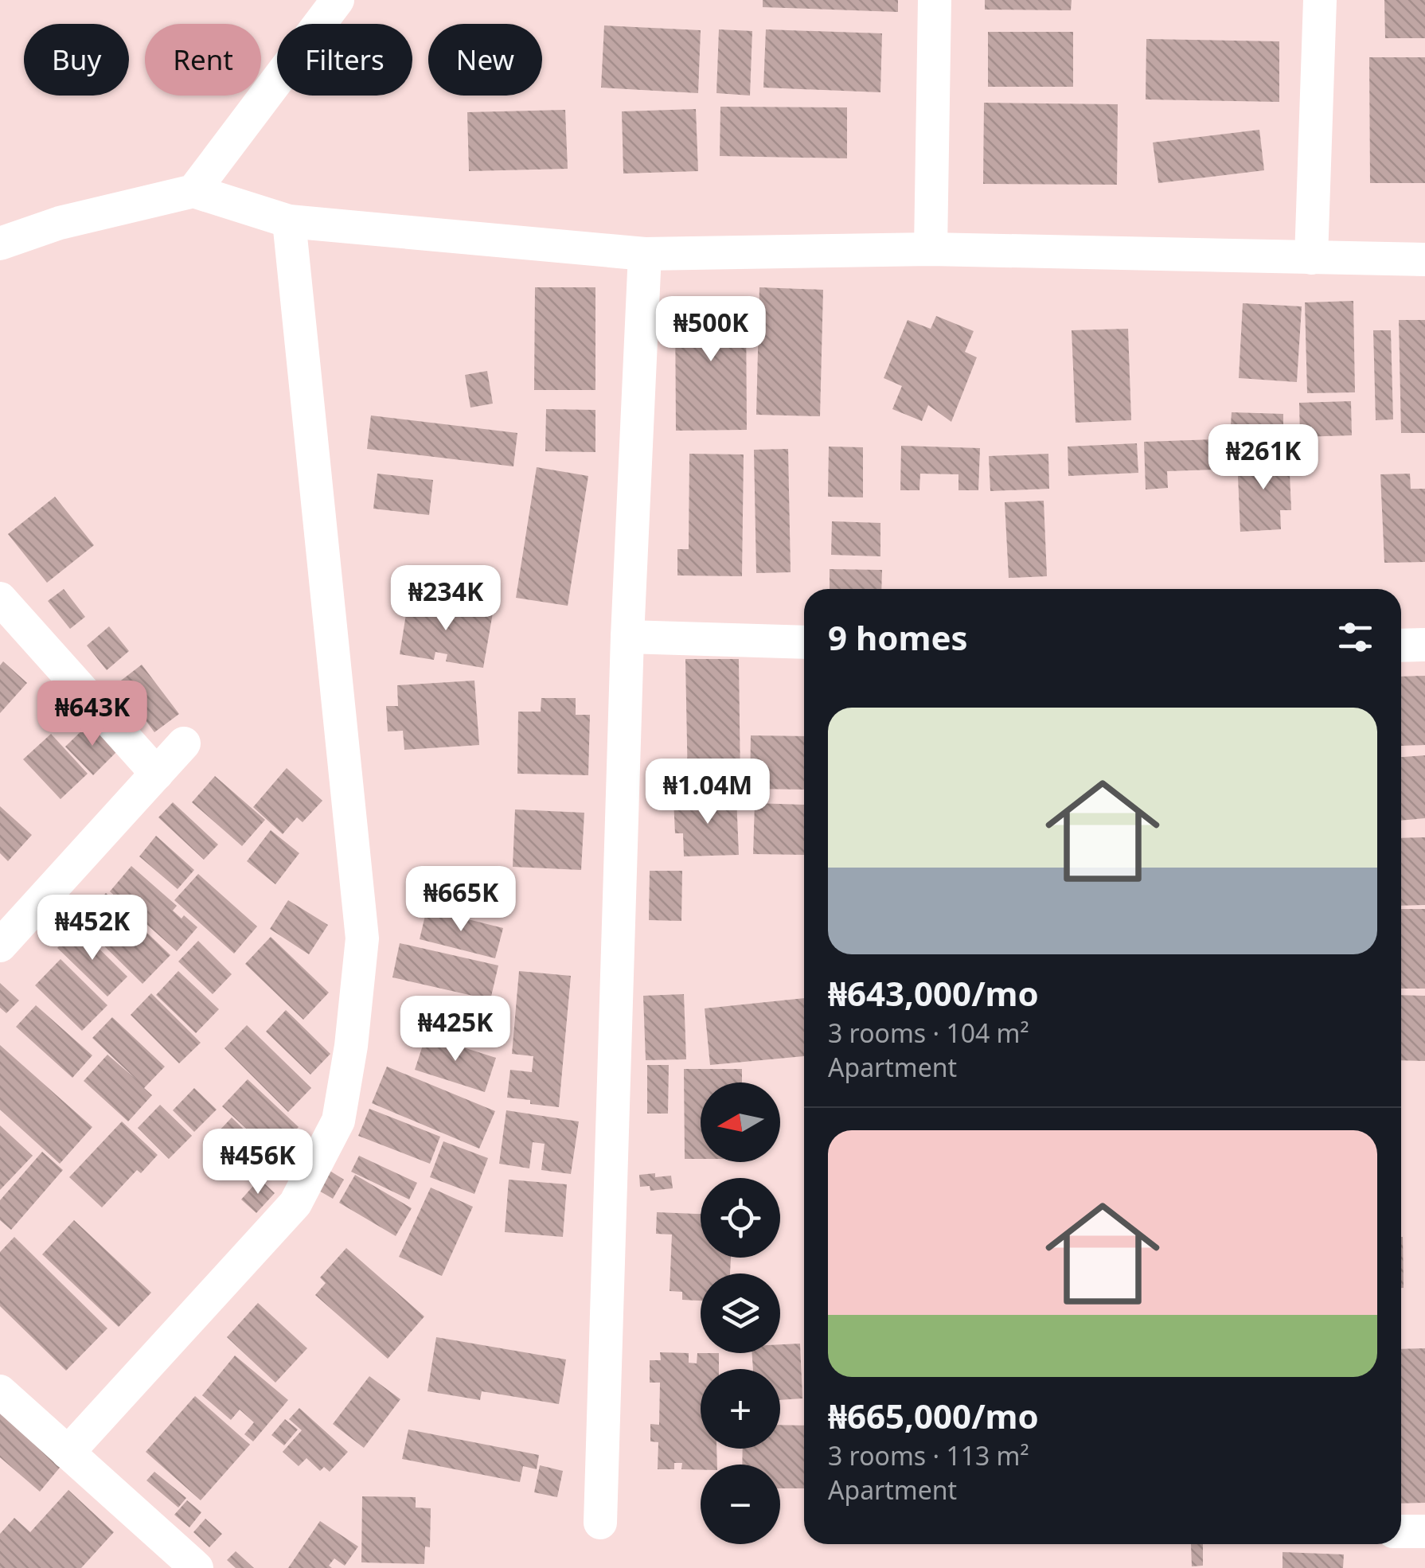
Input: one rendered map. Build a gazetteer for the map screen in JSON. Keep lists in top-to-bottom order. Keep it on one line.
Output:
{"north":"left","page":{"chip":["Buy","Rent","Filters","New"],"price":["₦500K","₦261K","₦234K","₦643K","₦1.04M","₦665K","₦452K","₦425K","₦456K"],"heading":"9 homes","list":[{"name":"₦643,000/mo","note":"3 rooms · 104 m² · Apartment"},{"name":"₦665,000/mo","note":"3 rooms · 113 m² · Apartment"}],"map_buttons":["+","−"]}}
